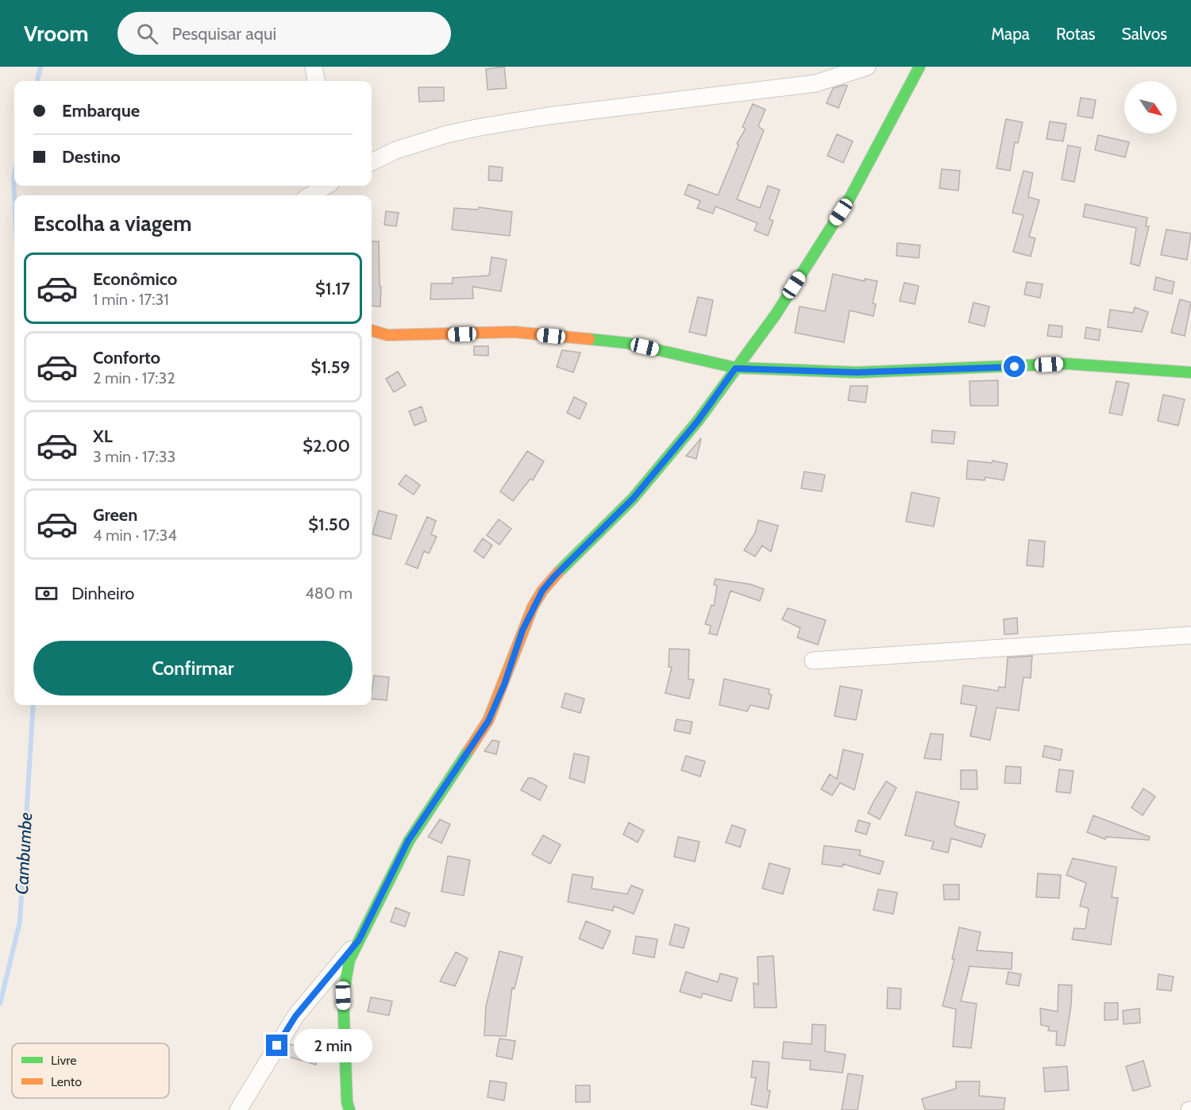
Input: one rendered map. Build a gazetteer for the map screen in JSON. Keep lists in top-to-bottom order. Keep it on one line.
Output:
{"water":["Cambumbe"],"legend":["Livre","Lento"],"north":"bottom right","page":{"header":"Vroom","search":"Pesquisar aqui","nav":["Mapa","Rotas","Salvos"],"banner":["Embarque","Destino"],"heading":"Escolha a viagem","list":[{"name":"Econômico","note":"1 min · 17:31","value":"$1.17"},{"name":"Conforto","note":"2 min · 17:32","value":"$1.59"},{"name":"XL","note":"3 min · 17:33","value":"$2.00"},{"name":"Green","note":"4 min · 17:34","value":"$1.50"}],"pay":["Dinheiro","480 m"],"buttons":"Confirmar","bubble":"2 min"}}
